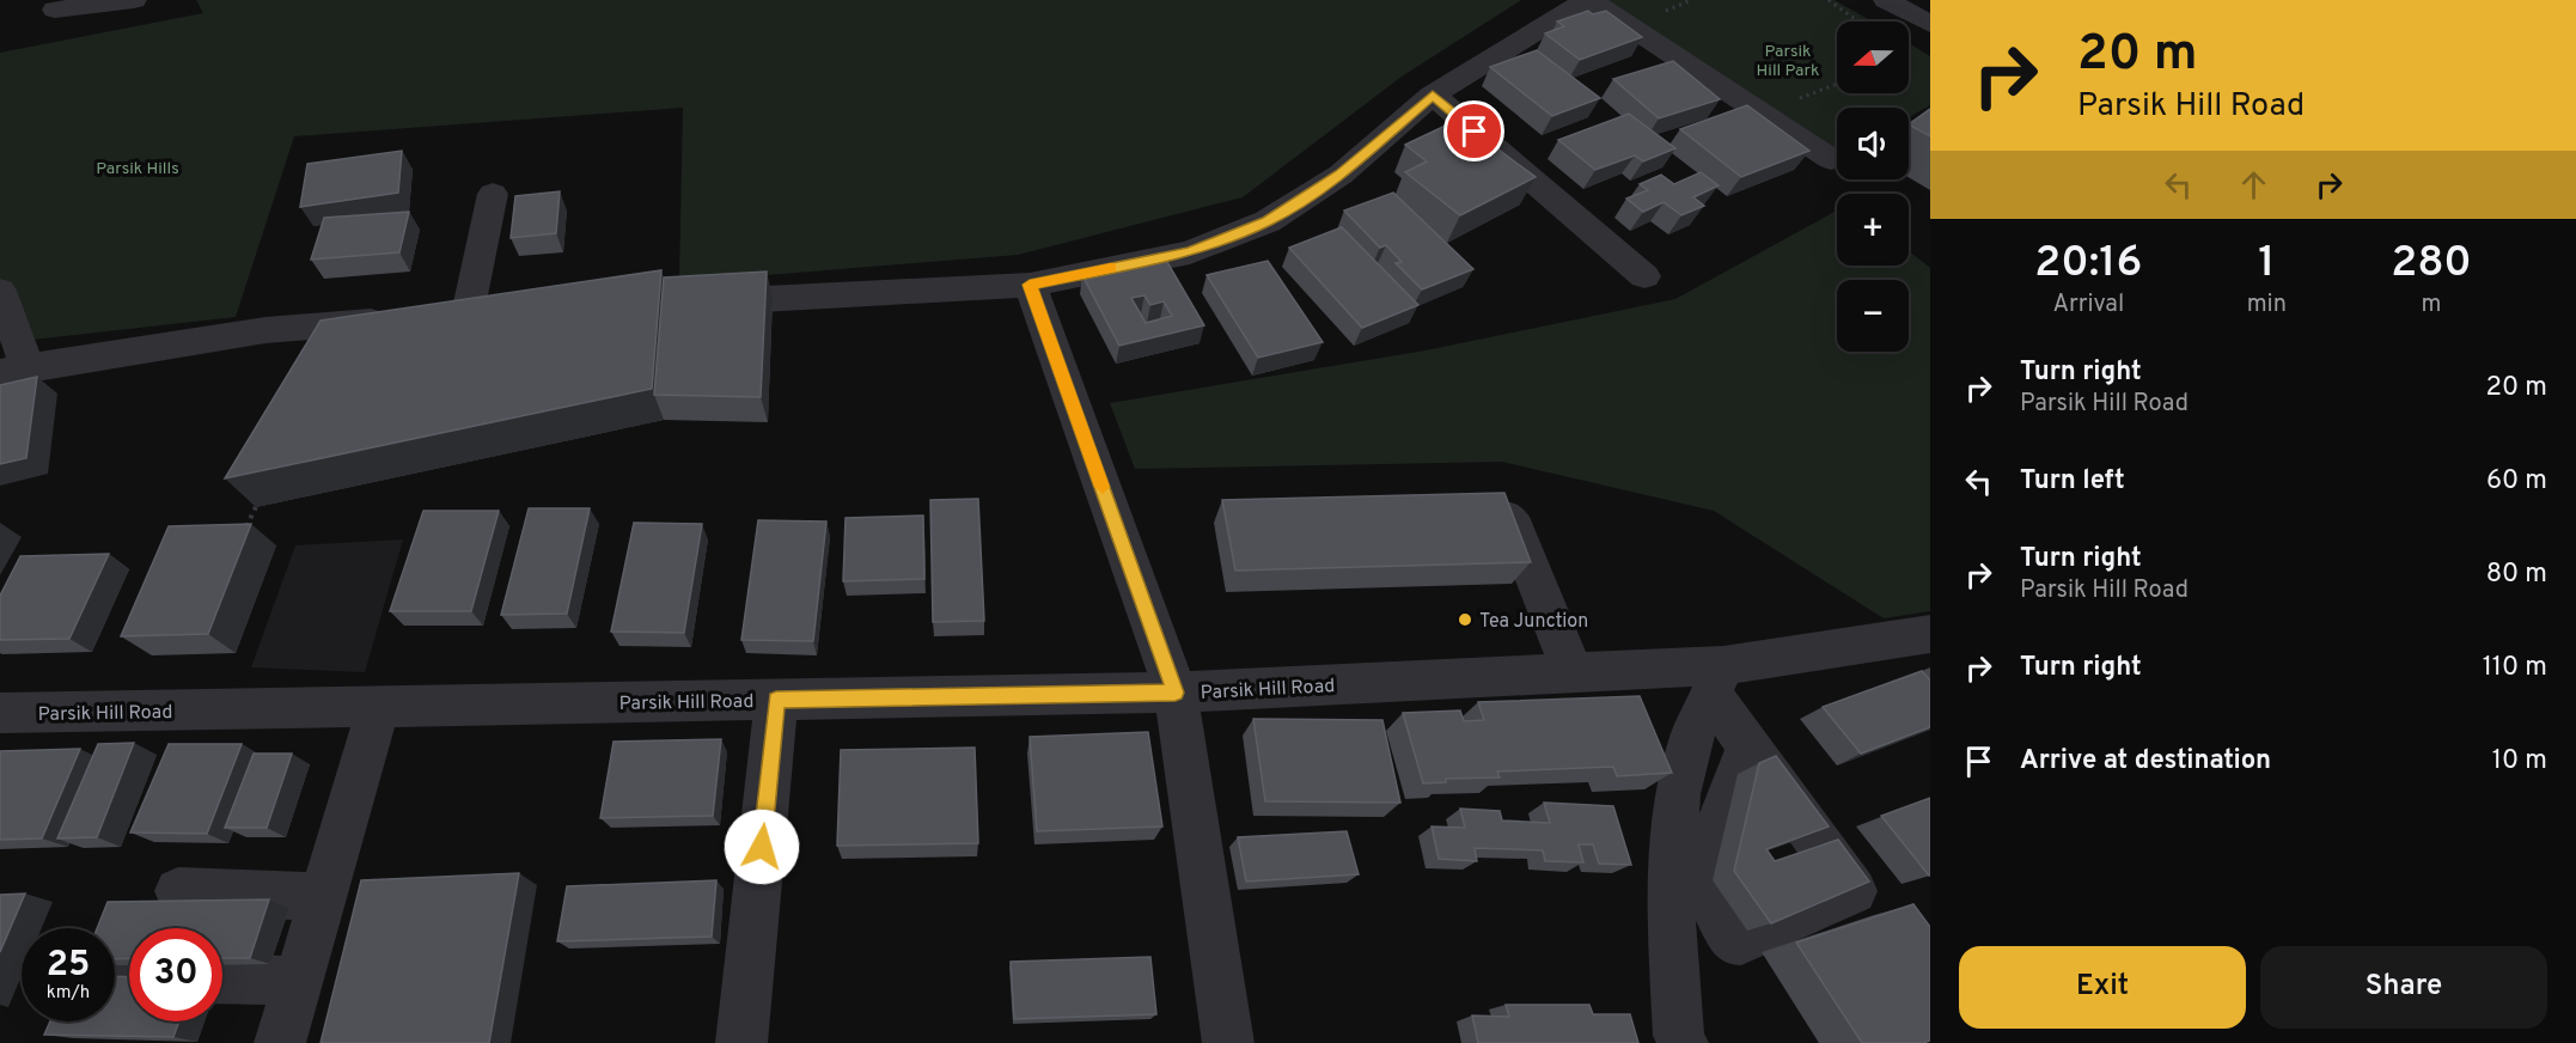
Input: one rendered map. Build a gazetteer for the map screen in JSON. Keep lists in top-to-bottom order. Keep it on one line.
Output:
{"streets":{"street":["Parsik Hill Road"]},"parks":["Parsik Hill Park","Parsik Hills"],"places":["Tea Junction"],"north":"left","page":{"turn":["20 m","Parsik Hill Road"],"map_buttons":["+","−"],"eta":["20:16","Arrival","1","min","280","m"],"list":[{"name":"Turn right","note":"Parsik Hill Road","value":"20 m"},{"name":"Turn left","value":"60 m"},{"name":"Turn right","note":"Parsik Hill Road","value":"80 m"},{"name":"Turn right","value":"110 m"},{"name":"Arrive at destination","value":"10 m"}],"speed":"25 km/h","limit":"30","buttons":["Exit","Share"]}}
